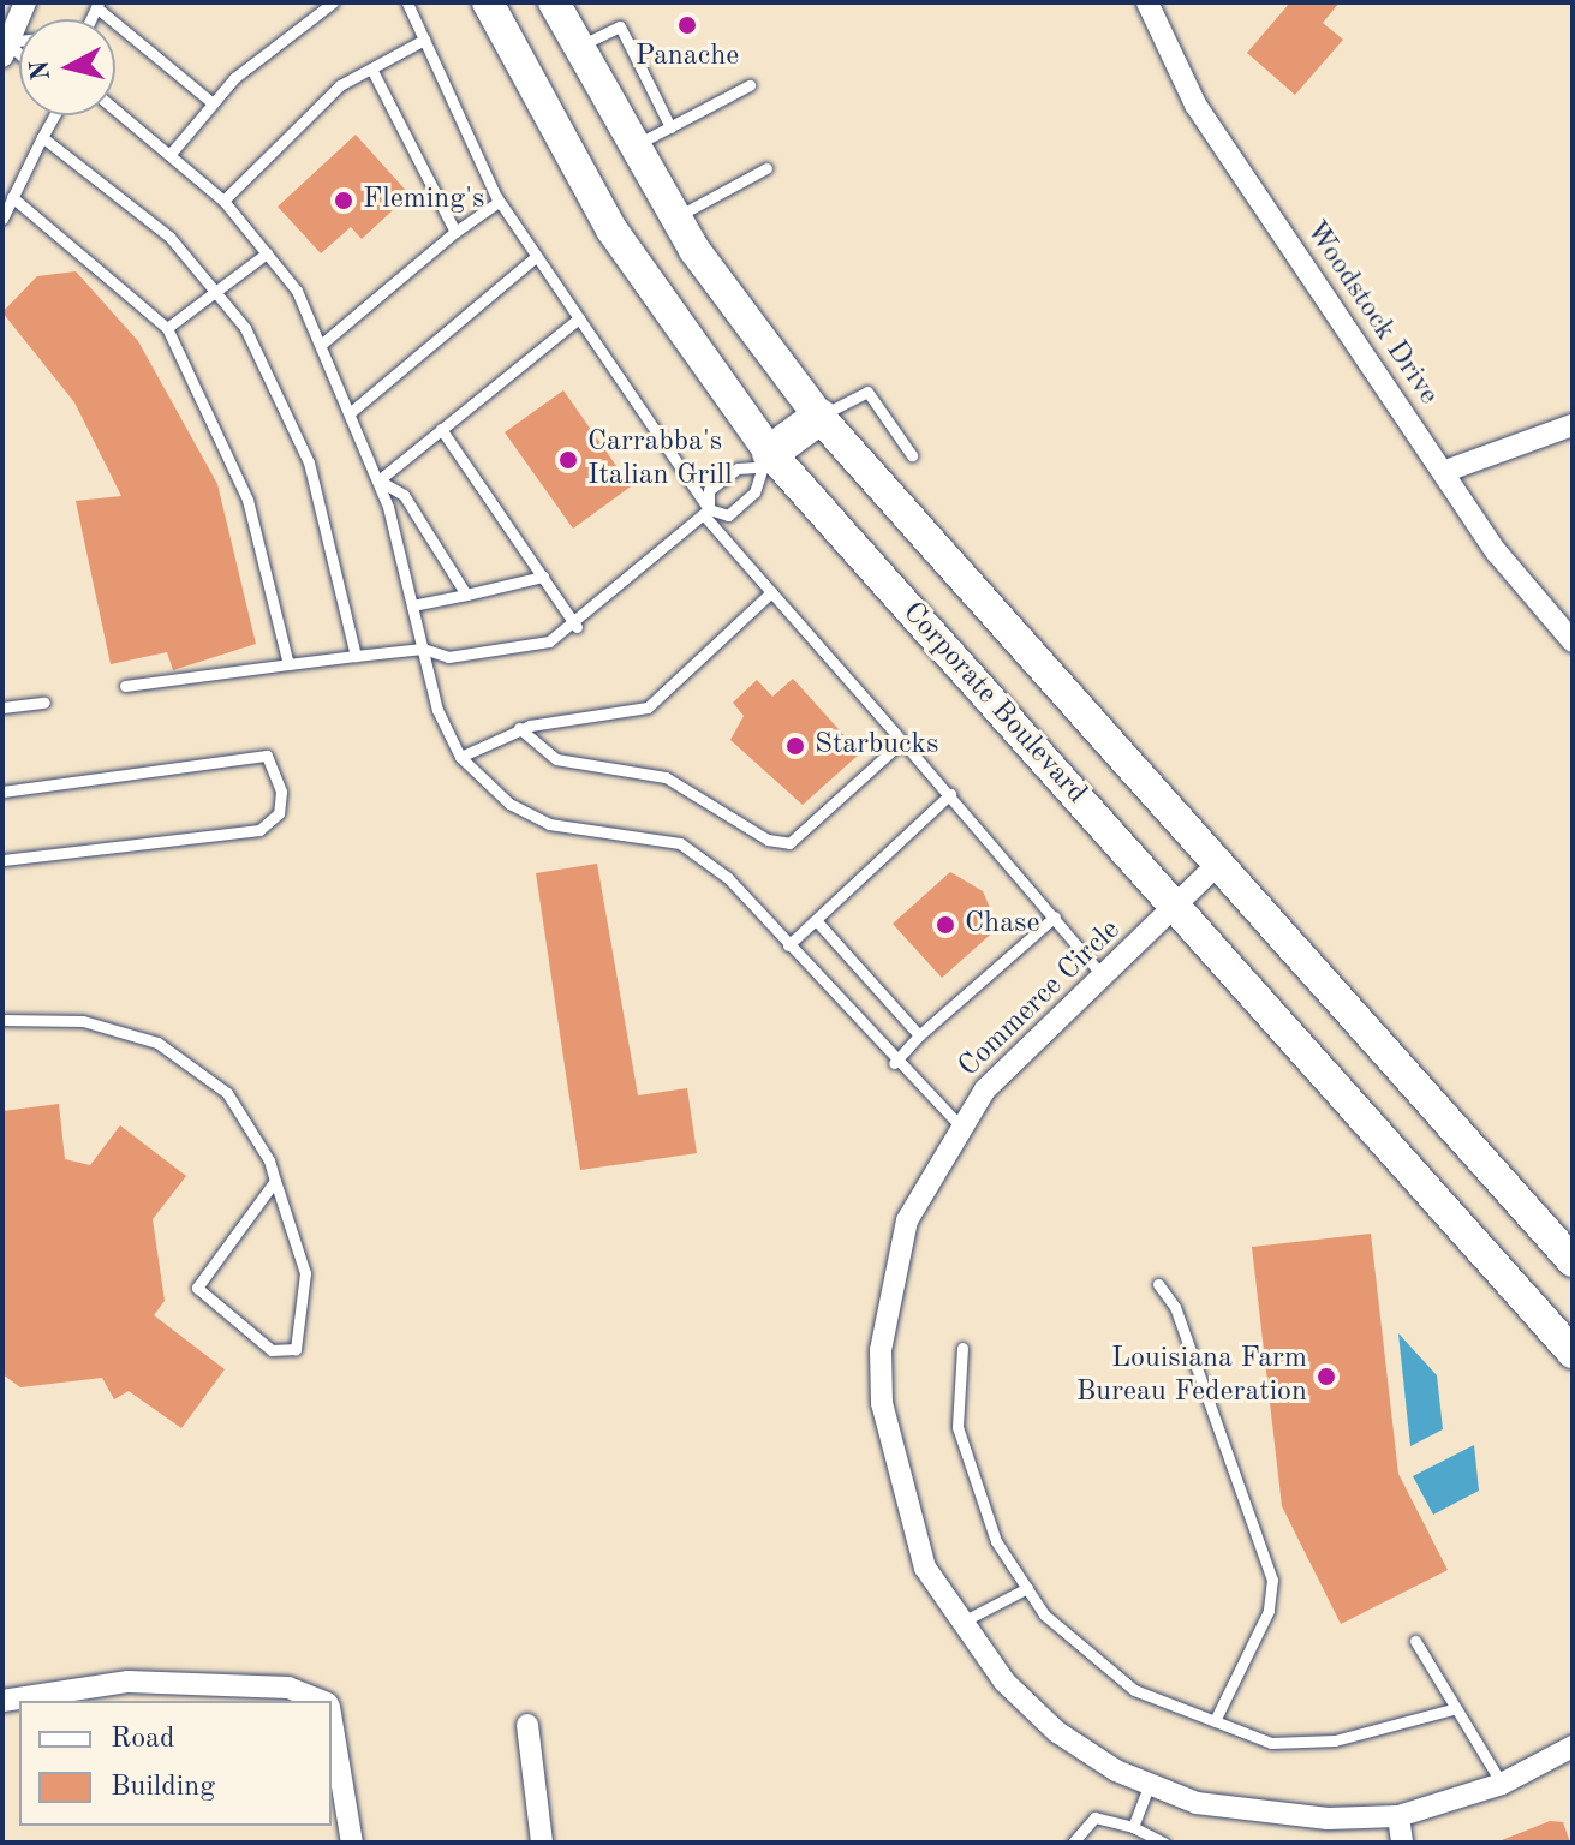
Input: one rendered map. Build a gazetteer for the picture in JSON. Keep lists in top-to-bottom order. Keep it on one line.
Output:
{"streets":{"street":["Woodstock Drive","Corporate Boulevard","Commerce Circle"]},"crossings":[["Corporate Boulevard","Commerce Circle"]],"places":["Panache","Fleming's","Carrabba's Italian Grill","Starbucks","Chase","Louisiana Farm Bureau Federation"],"legend":["Road","Building"],"north":"left"}
